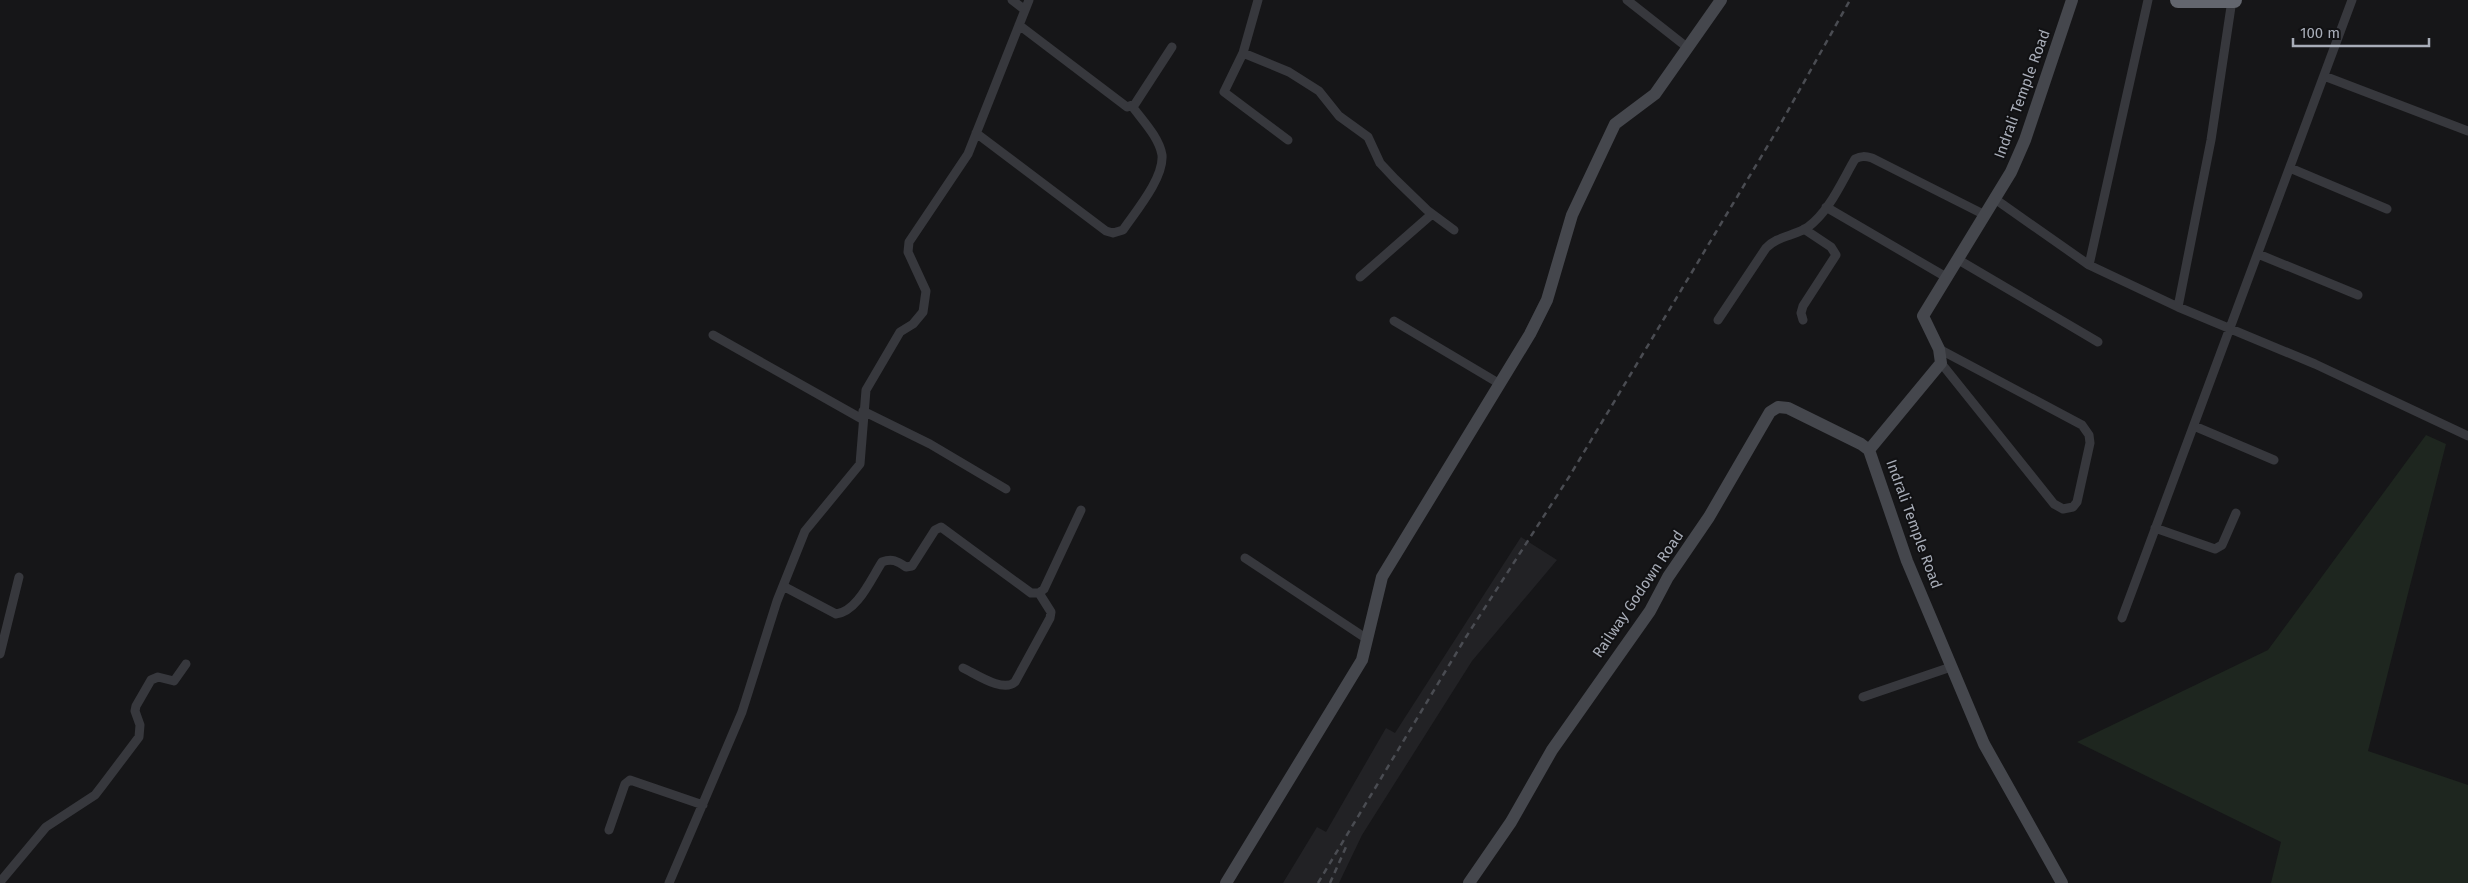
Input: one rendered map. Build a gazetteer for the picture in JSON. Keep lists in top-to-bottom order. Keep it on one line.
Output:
{"streets":{"street":["Indrali Temple Road","Railway Godown Road"]},"crossings":[["Indrali Temple Road","Railway Godown Road"]],"scale_bar":"100 m"}
